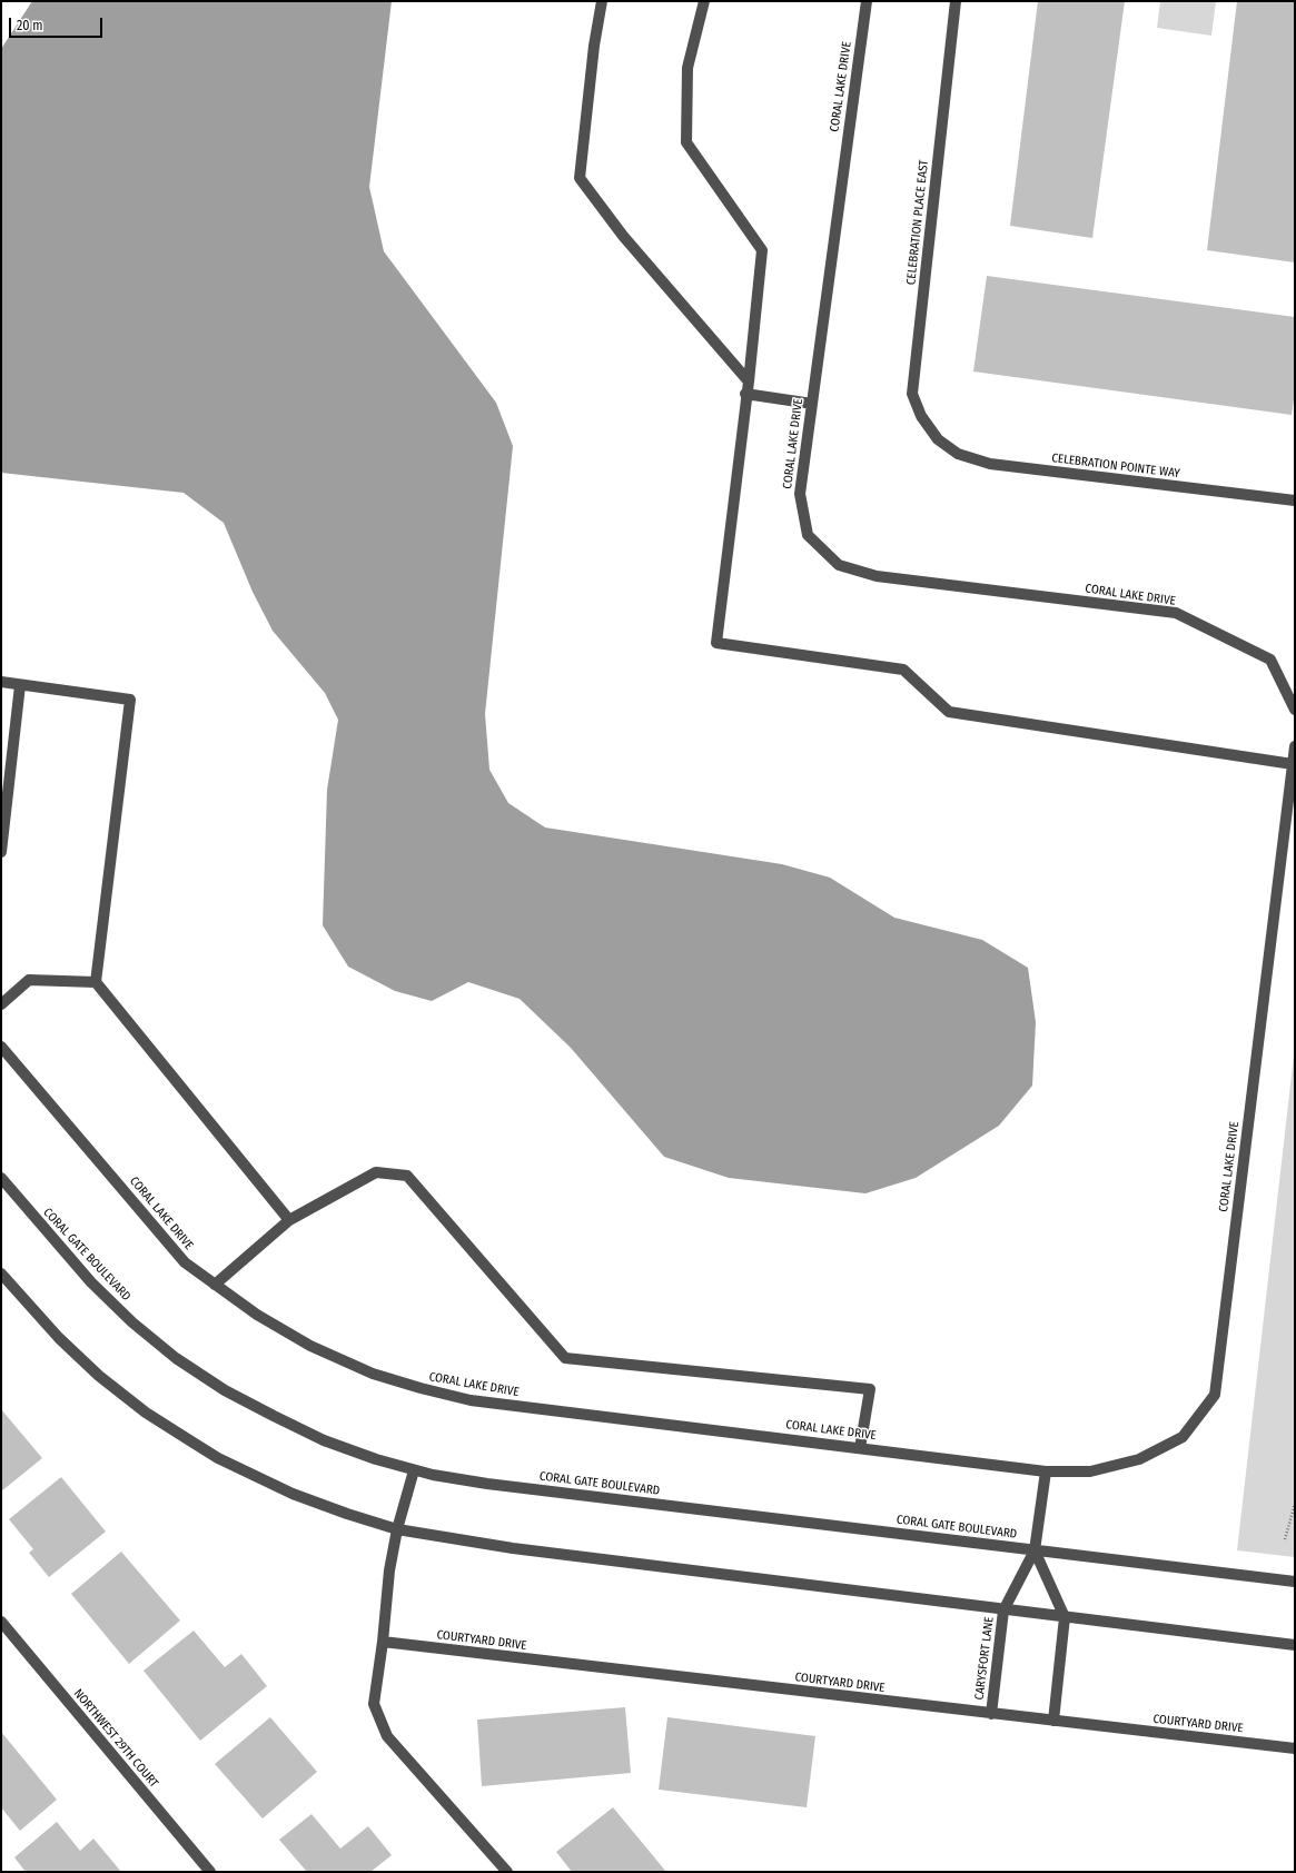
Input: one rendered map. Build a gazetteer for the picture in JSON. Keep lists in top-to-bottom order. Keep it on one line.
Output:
{"streets":{"street":["CORAL LAKE DRIVE","CELEBRATION PLACE EAST","CELEBRATION POINTE WAY","CORAL GATE BOULEVARD","COURTYARD DRIVE","CARYSFORT LANE","NORTHWEST 29TH COURT"]},"crossings":[["CELEBRATION PLACE EAST","CELEBRATION POINTE WAY"],["CORAL GATE BOULEVARD","CARYSFORT LANE"],["COURTYARD DRIVE","CARYSFORT LANE"]],"scale_bar":"20 m"}
